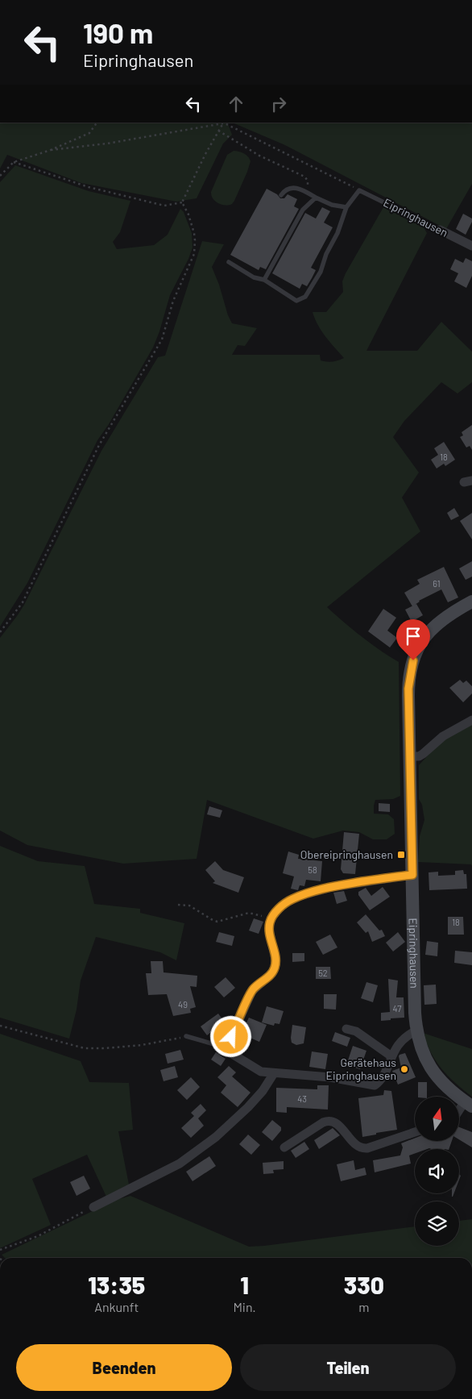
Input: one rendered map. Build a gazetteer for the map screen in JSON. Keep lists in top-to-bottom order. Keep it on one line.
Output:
{"streets":{"main road":["Eipringhausen"]},"places":{"transit":["Obereipringhausen"],"other":["Gerätehaus Eipringhausen"]},"house_numbers":["18","61","58","18","52","49","47","43"],"north":"top","page":{"turn":["190 m","Eipringhausen"],"eta":["13:35","Ankunft","1","Min.","330","m"],"buttons":["Beenden","Teilen"]}}
